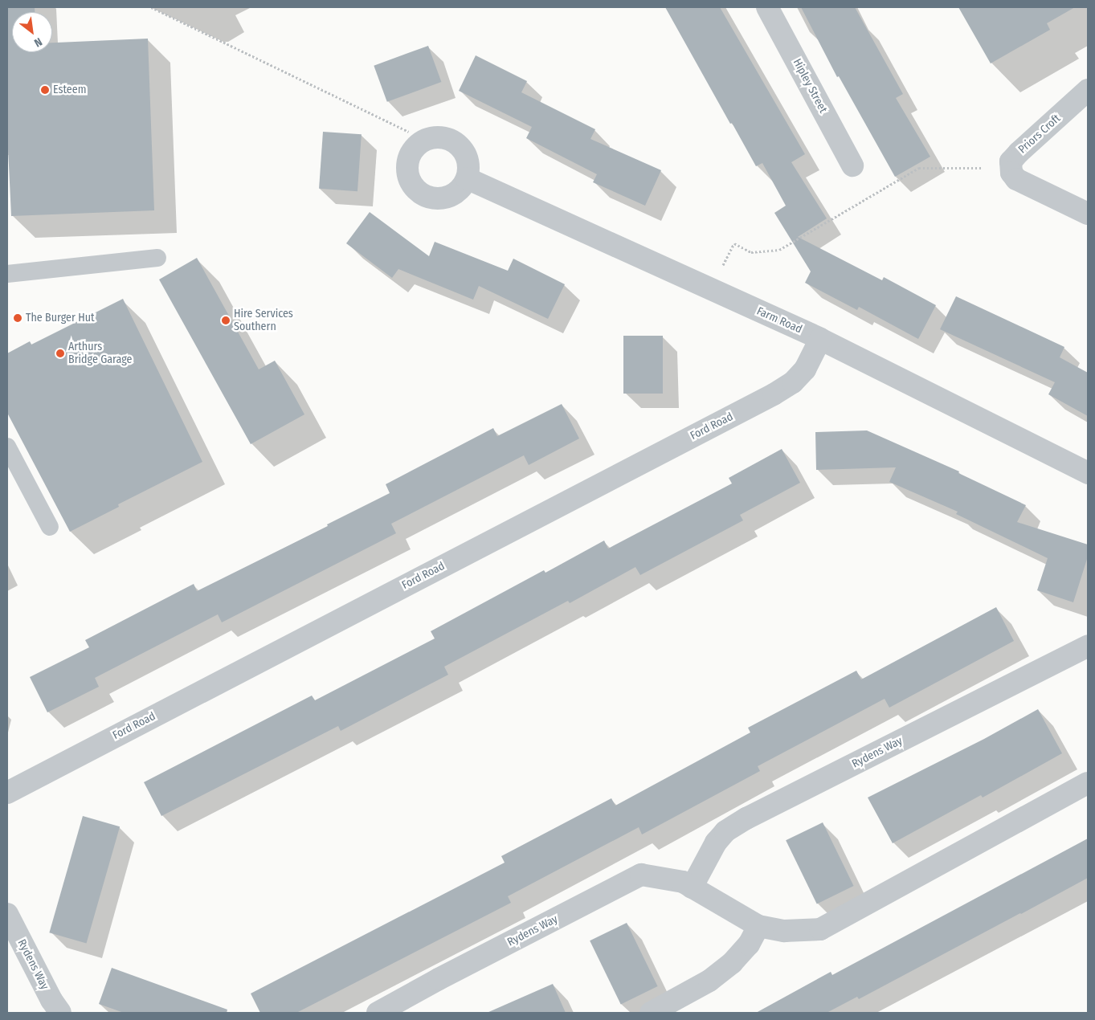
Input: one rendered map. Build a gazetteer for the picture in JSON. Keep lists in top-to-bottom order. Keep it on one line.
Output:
{"streets":{"street":["Hipley Street","Priors Croft","Farm Road","Ford Road","Rydens Way"]},"crossings":[["Farm Road","Ford Road"]],"places":["Esteem","The Burger Hut","Hire Services Southern","Arthurs Bridge Garage"],"north":"bottom right"}
